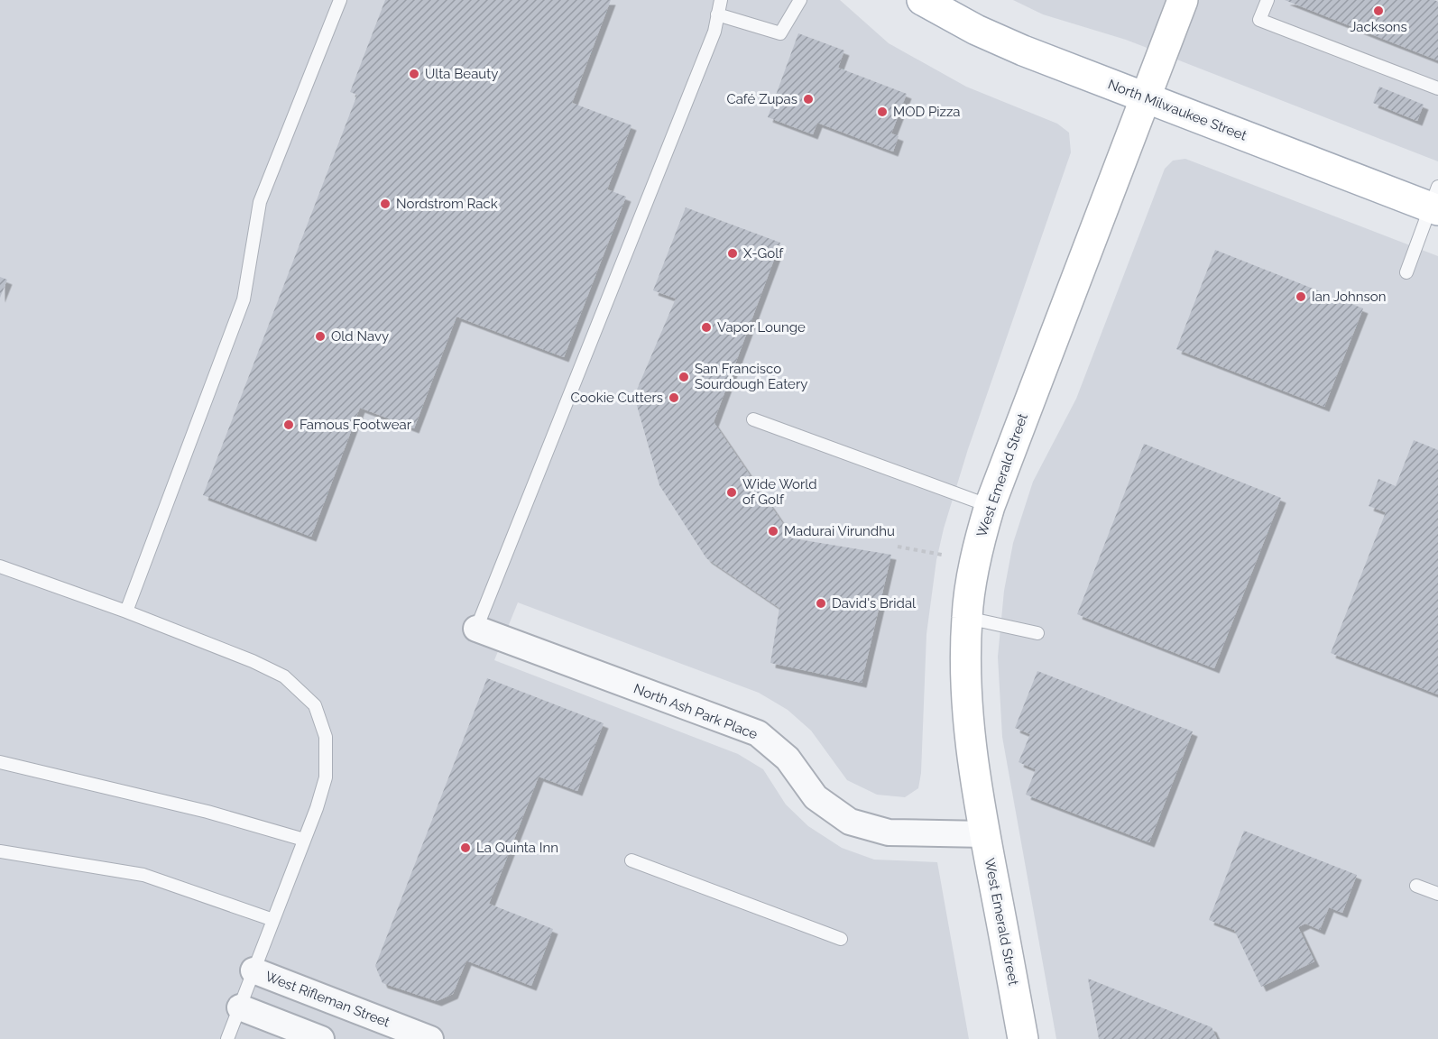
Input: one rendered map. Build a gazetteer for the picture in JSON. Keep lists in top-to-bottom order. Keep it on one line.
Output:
{"streets":{"main road":["North Milwaukee Street","West Emerald Street"],"street":["North Ash Park Place","West Rifleman Street"]},"crossings":[["North Milwaukee Street","West Emerald Street"],["West Emerald Street","North Ash Park Place"]],"places":["Jacksons","Ulta Beauty","Café Zupas","MOD Pizza","Nordstrom Rack","X-Golf","Ian Johnson","Vapor Lounge","Old Navy","San Francisco Sourdough Eatery","Cookie Cutters","Famous Footwear","Wide World of Golf","Madurai Virundhu","David's Bridal","La Quinta Inn"]}
